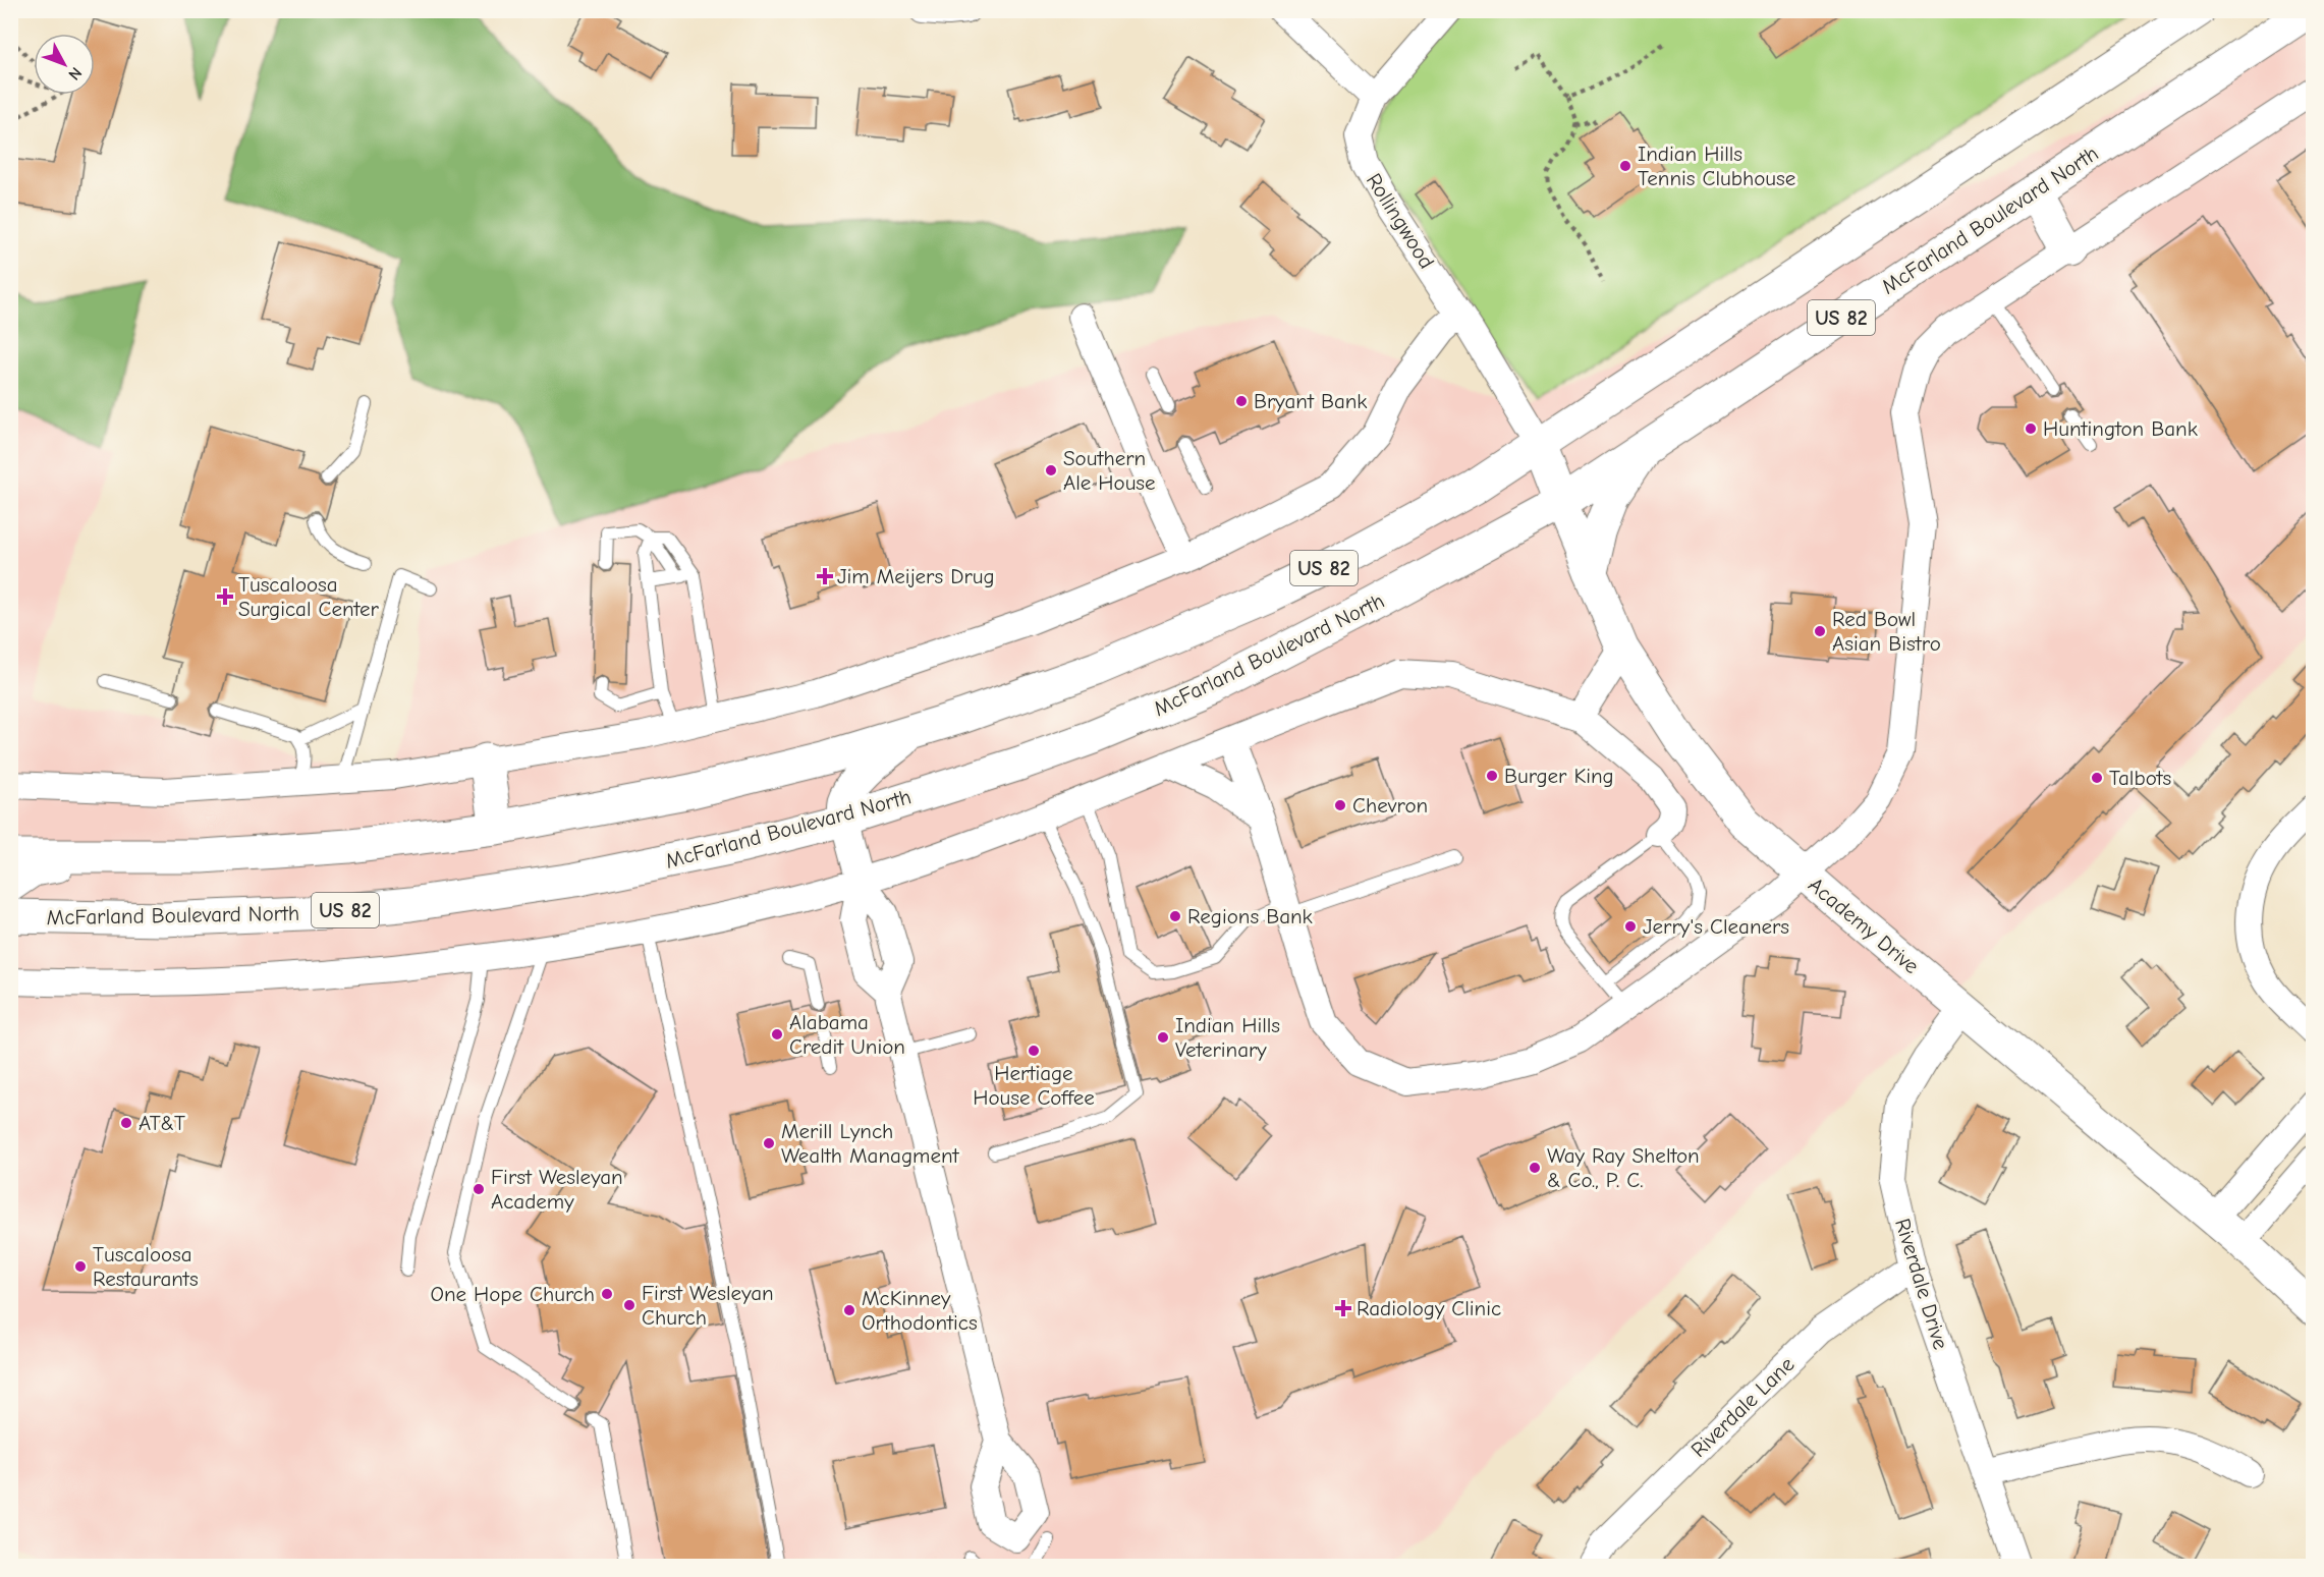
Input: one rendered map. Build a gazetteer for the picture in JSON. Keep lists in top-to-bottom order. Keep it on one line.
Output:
{"streets":{"highway":["McFarland Boulevard North","US 82"],"street":["Rollingwood","Academy Drive","Riverdale Drive","Riverdale Lane"]},"crossings":[["McFarland Boulevard North","Academy Drive"],["Rollingwood","US 82"],["Rollingwood","Academy Drive"],["US 82","Academy Drive"],["Academy Drive","Riverdale Drive"],["Riverdale Drive","Riverdale Lane"]],"places":{"other":["Indian Hills Tennis Clubhouse","Bryant Bank","Huntington Bank","Southern Ale House","Red Bowl Asian Bistro","Burger King","Talbots","Chevron","Regions Bank","Jerry's Cleaners","Alabama Credit Union","Indian Hills Veterinary","Hertiage House Coffee","AT&T","Merill Lynch Wealth Managment","Way Ray Shelton & Co., P. C.","First Wesleyan Academy","Tuscaloosa Restaurants","One Hope Church","First Wesleyan Church","McKinney Orthodontics"],"health":["Jim Meijers Drug","Tuscaloosa Surgical Center","Radiology Clinic"]},"north":"bottom right"}
